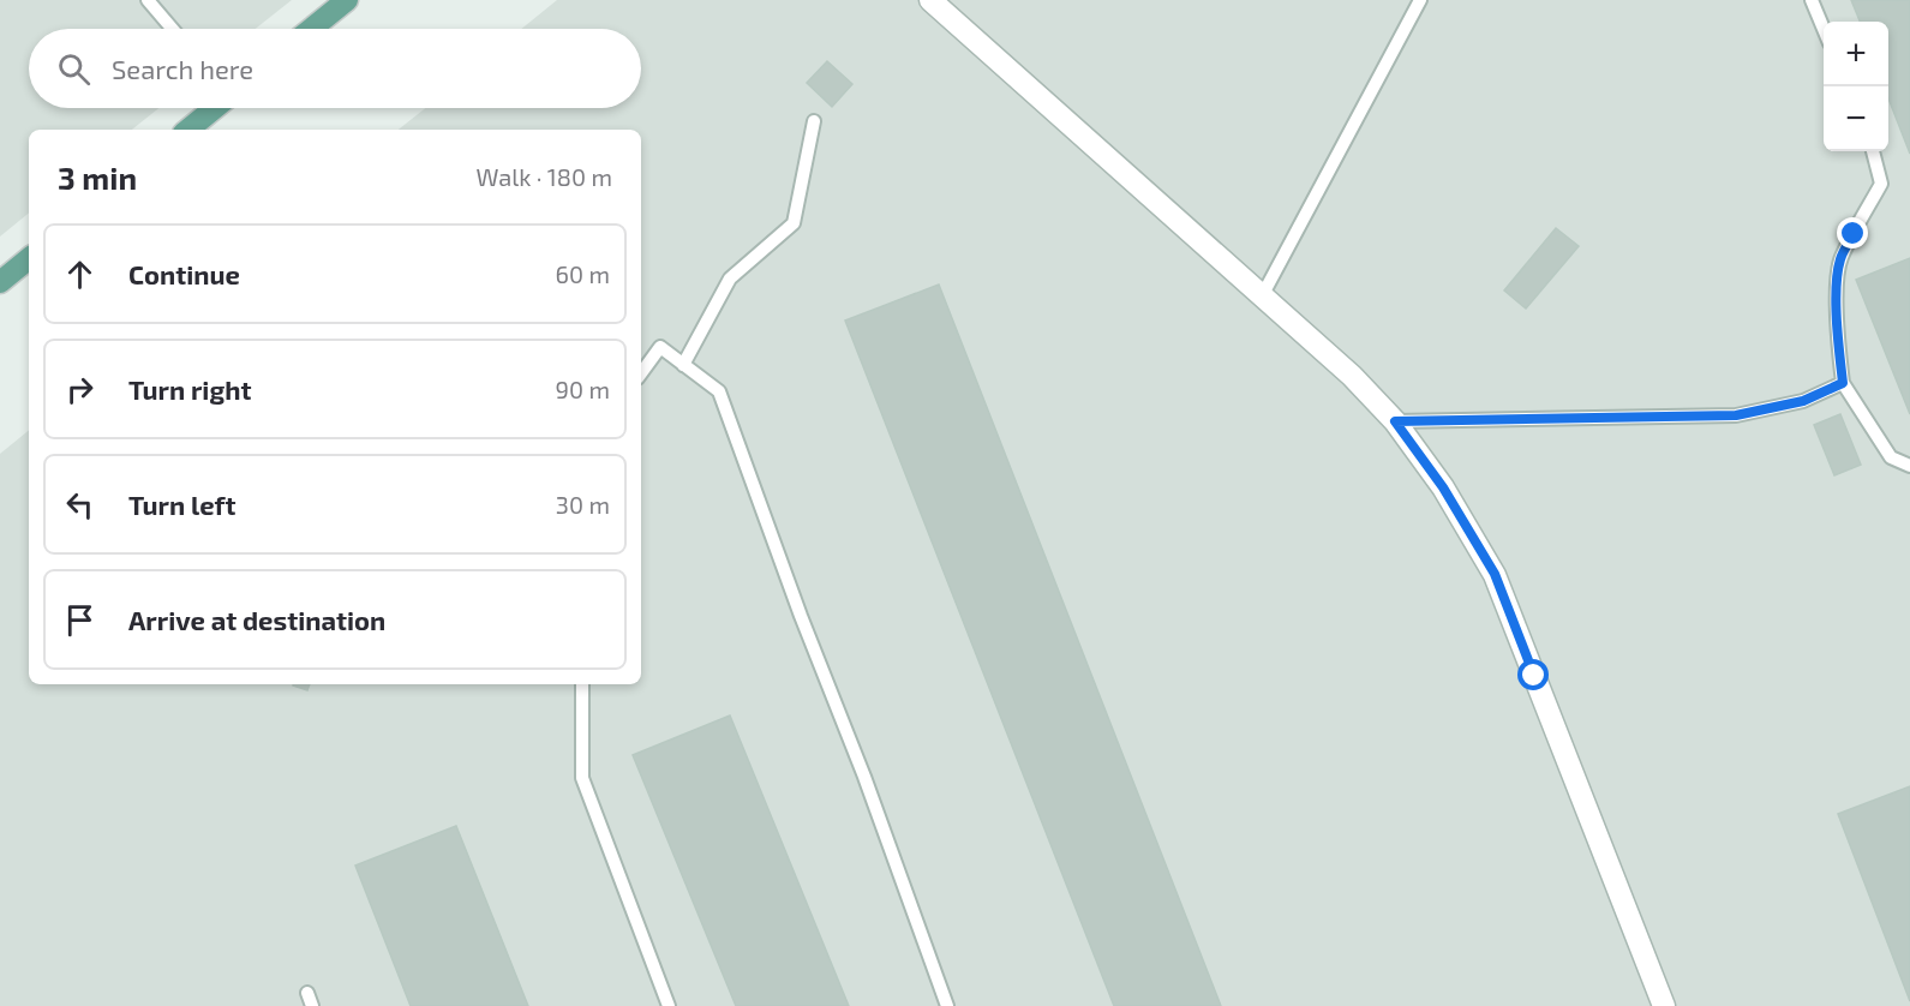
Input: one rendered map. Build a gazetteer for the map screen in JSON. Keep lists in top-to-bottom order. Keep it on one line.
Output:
{"page":{"map_buttons":["+","−"],"search":"Search here","heading":["3 min","Walk · 180 m"],"list":[["Continue","60 m"],["Turn right","90 m"],["Turn left","30 m"],"Arrive at destination"]}}
